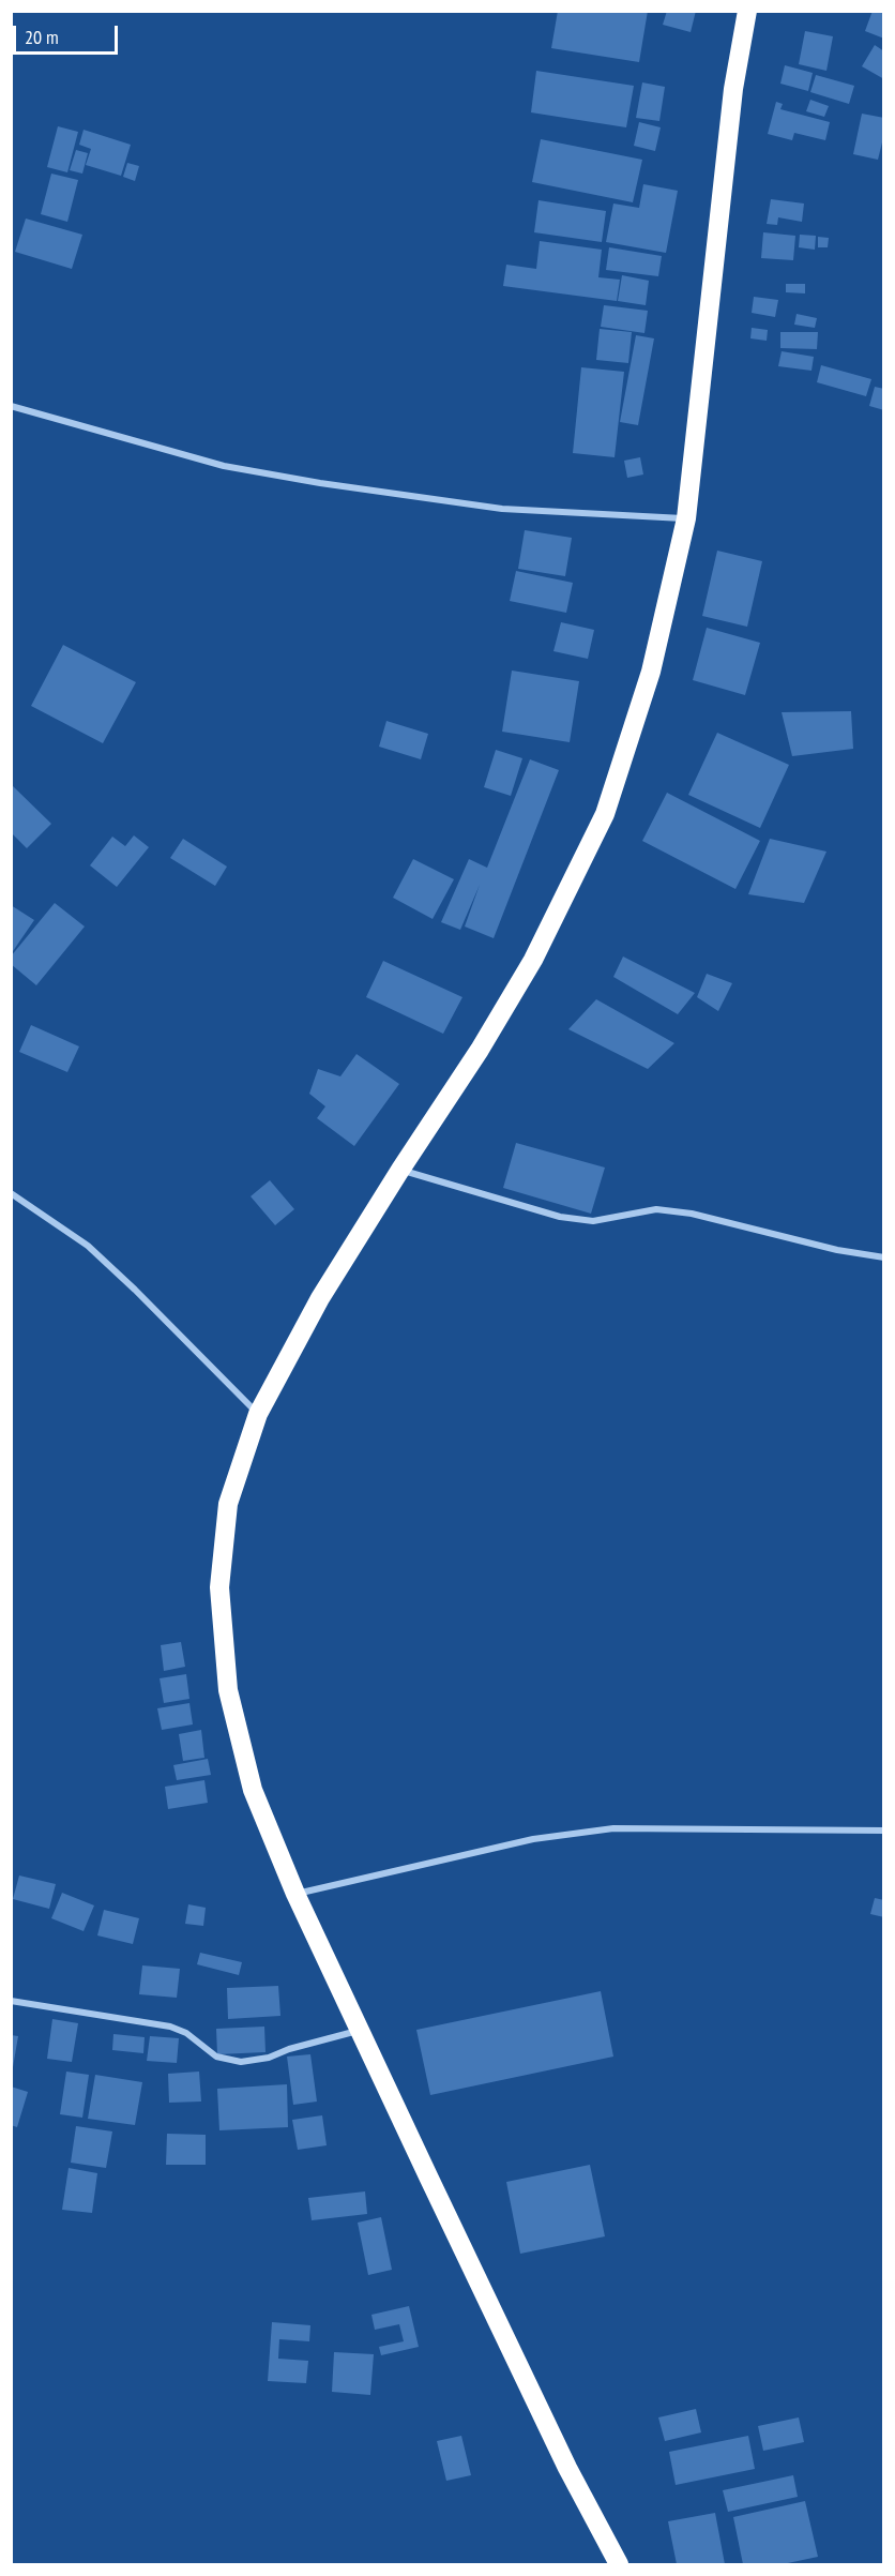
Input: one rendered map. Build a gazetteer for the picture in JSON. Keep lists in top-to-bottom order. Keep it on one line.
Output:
{"scale_bar":"20 m"}
